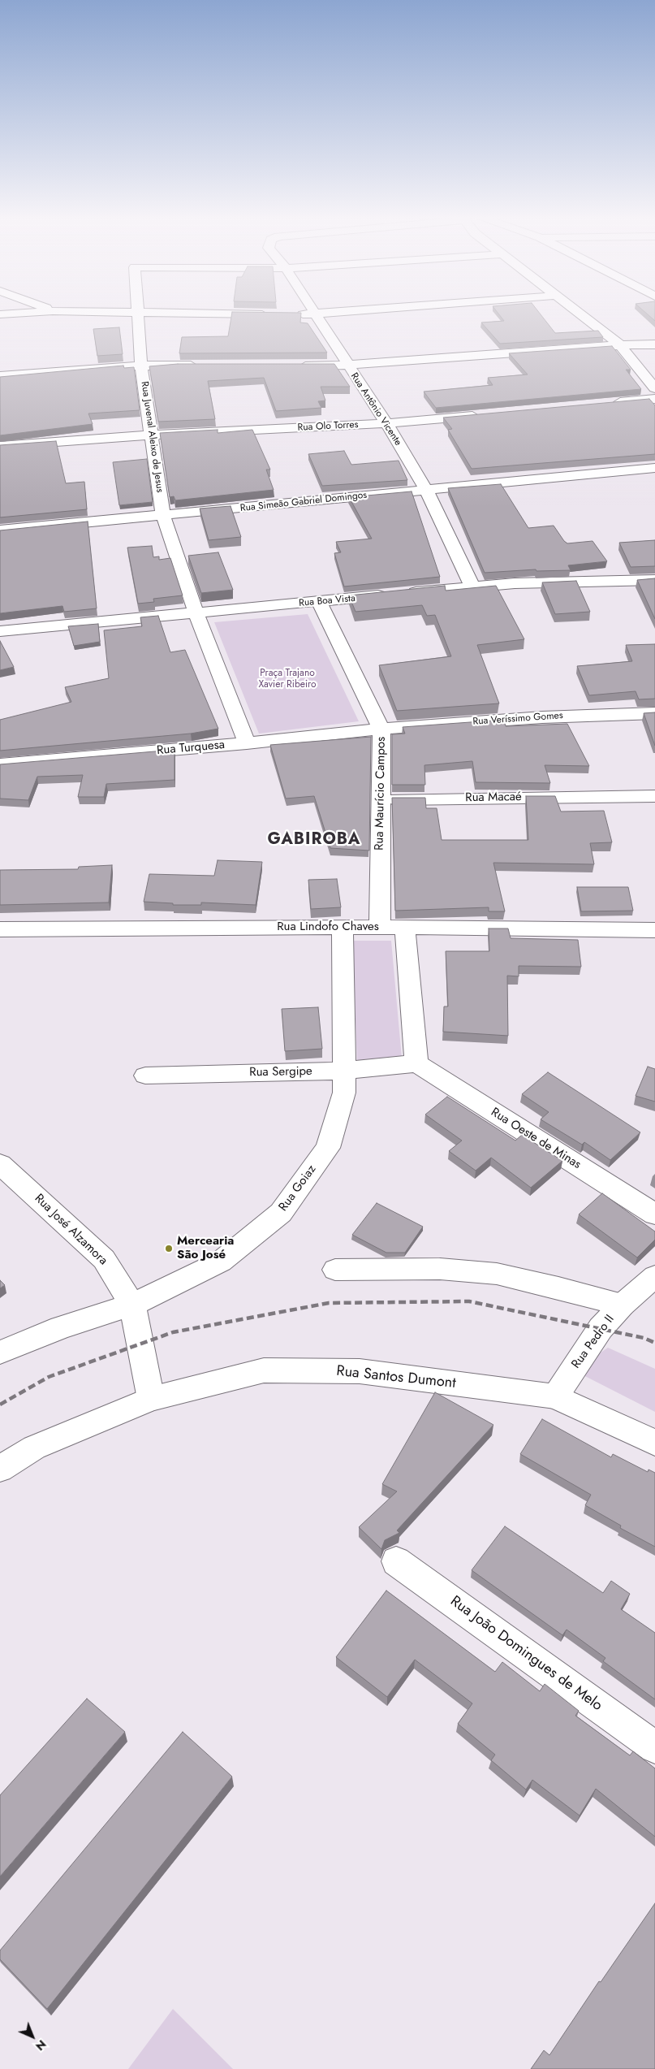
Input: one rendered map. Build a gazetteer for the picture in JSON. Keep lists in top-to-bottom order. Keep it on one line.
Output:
{"streets":{"street":["Rua Antônio Vicente","Rua Olo Torres","Rua Juvenal Aleixo de Jesus","Rua Simeão Gabriel Domingos","Rua Boa Vista","Rua Veríssimo Gomes","Rua Turquesa","Rua Maurício Campos","Rua Macaé","Rua Lindofo Chaves","Rua Sergipe","Rua Oeste de Minas","Rua Goiaz","Rua José Alzamora","Rua Pedro II","Rua Santos Dumont","Rua João Domingues de Melo"]},"crossings":[["Rua Antônio Vicente","Rua Olo Torres"],["Rua Antônio Vicente","Rua Simeão Gabriel Domingos"],["Rua Antônio Vicente","Rua Boa Vista"],["Rua Olo Torres","Rua Juvenal Aleixo de Jesus"],["Rua Juvenal Aleixo de Jesus","Rua Simeão Gabriel Domingos"],["Rua Juvenal Aleixo de Jesus","Rua Boa Vista"],["Rua Juvenal Aleixo de Jesus","Rua Turquesa"],["Rua Boa Vista","Rua Maurício Campos"],["Rua Veríssimo Gomes","Rua Turquesa"],["Rua Veríssimo Gomes","Rua Maurício Campos"],["Rua Turquesa","Rua Maurício Campos"],["Rua Maurício Campos","Rua Macaé"],["Rua Maurício Campos","Rua Lindofo Chaves"],["Rua Lindofo Chaves","Rua Goiaz"],["Rua Sergipe","Rua Oeste de Minas"],["Rua Sergipe","Rua Goiaz"],["Rua Goiaz","Rua José Alzamora"],["Rua José Alzamora","Rua Santos Dumont"],["Rua Pedro II","Rua Santos Dumont"]],"districts":["GABIROBA"],"parks":["Praça Trajano Xavier Ribeiro"],"places":["Mercearia São José"],"north":"bottom right"}
